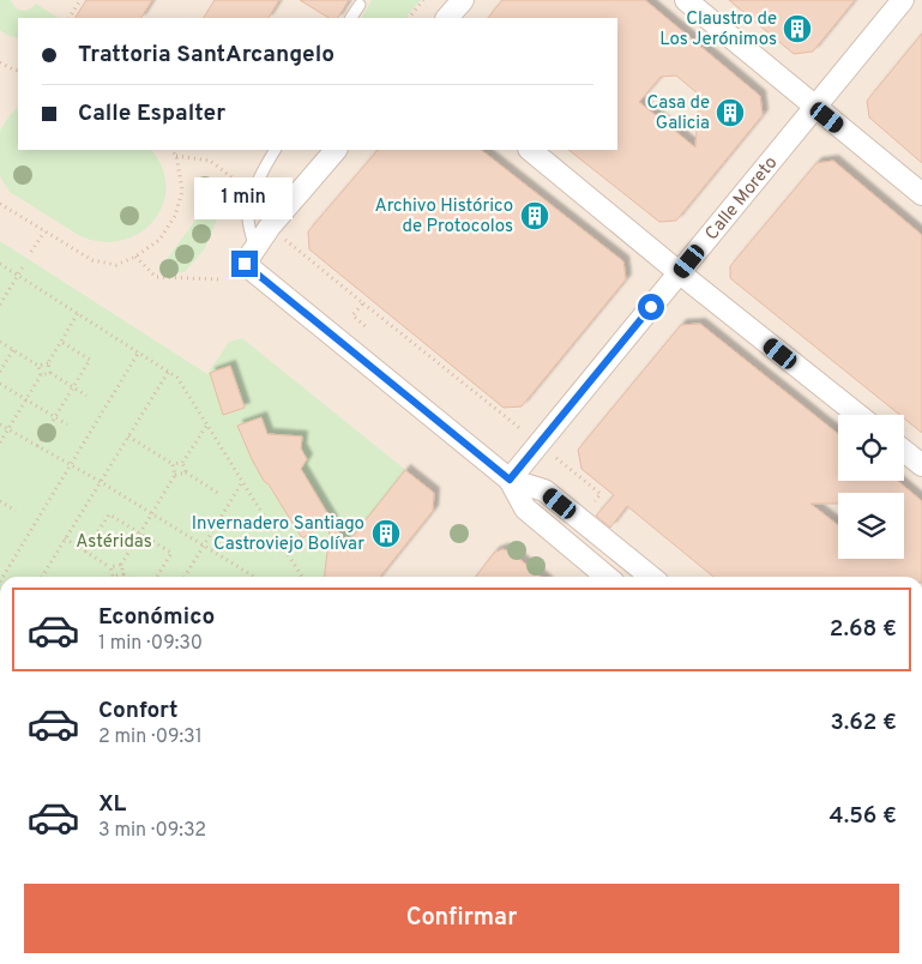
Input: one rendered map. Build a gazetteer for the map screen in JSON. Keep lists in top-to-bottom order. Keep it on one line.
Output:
{"streets":{"street":["Calle Moreto"]},"parks":["Astéridas"],"places":{"building":["Claustro de Los Jerónimos","Casa de Galicia","Archivo Histórico de Protocolos","Invernadero Santiago Castroviejo Bolívar"]},"page":{"banner":["Trattoria SantArcangelo","Calle Espalter"],"bubble":"1 min","list":[{"name":"Económico","note":"1 min · 09:30","value":"2.68 €"},{"name":"Confort","note":"2 min · 09:31","value":"3.62 €"},{"name":"XL","note":"3 min · 09:32","value":"4.56 €"}],"buttons":"Confirmar"}}
